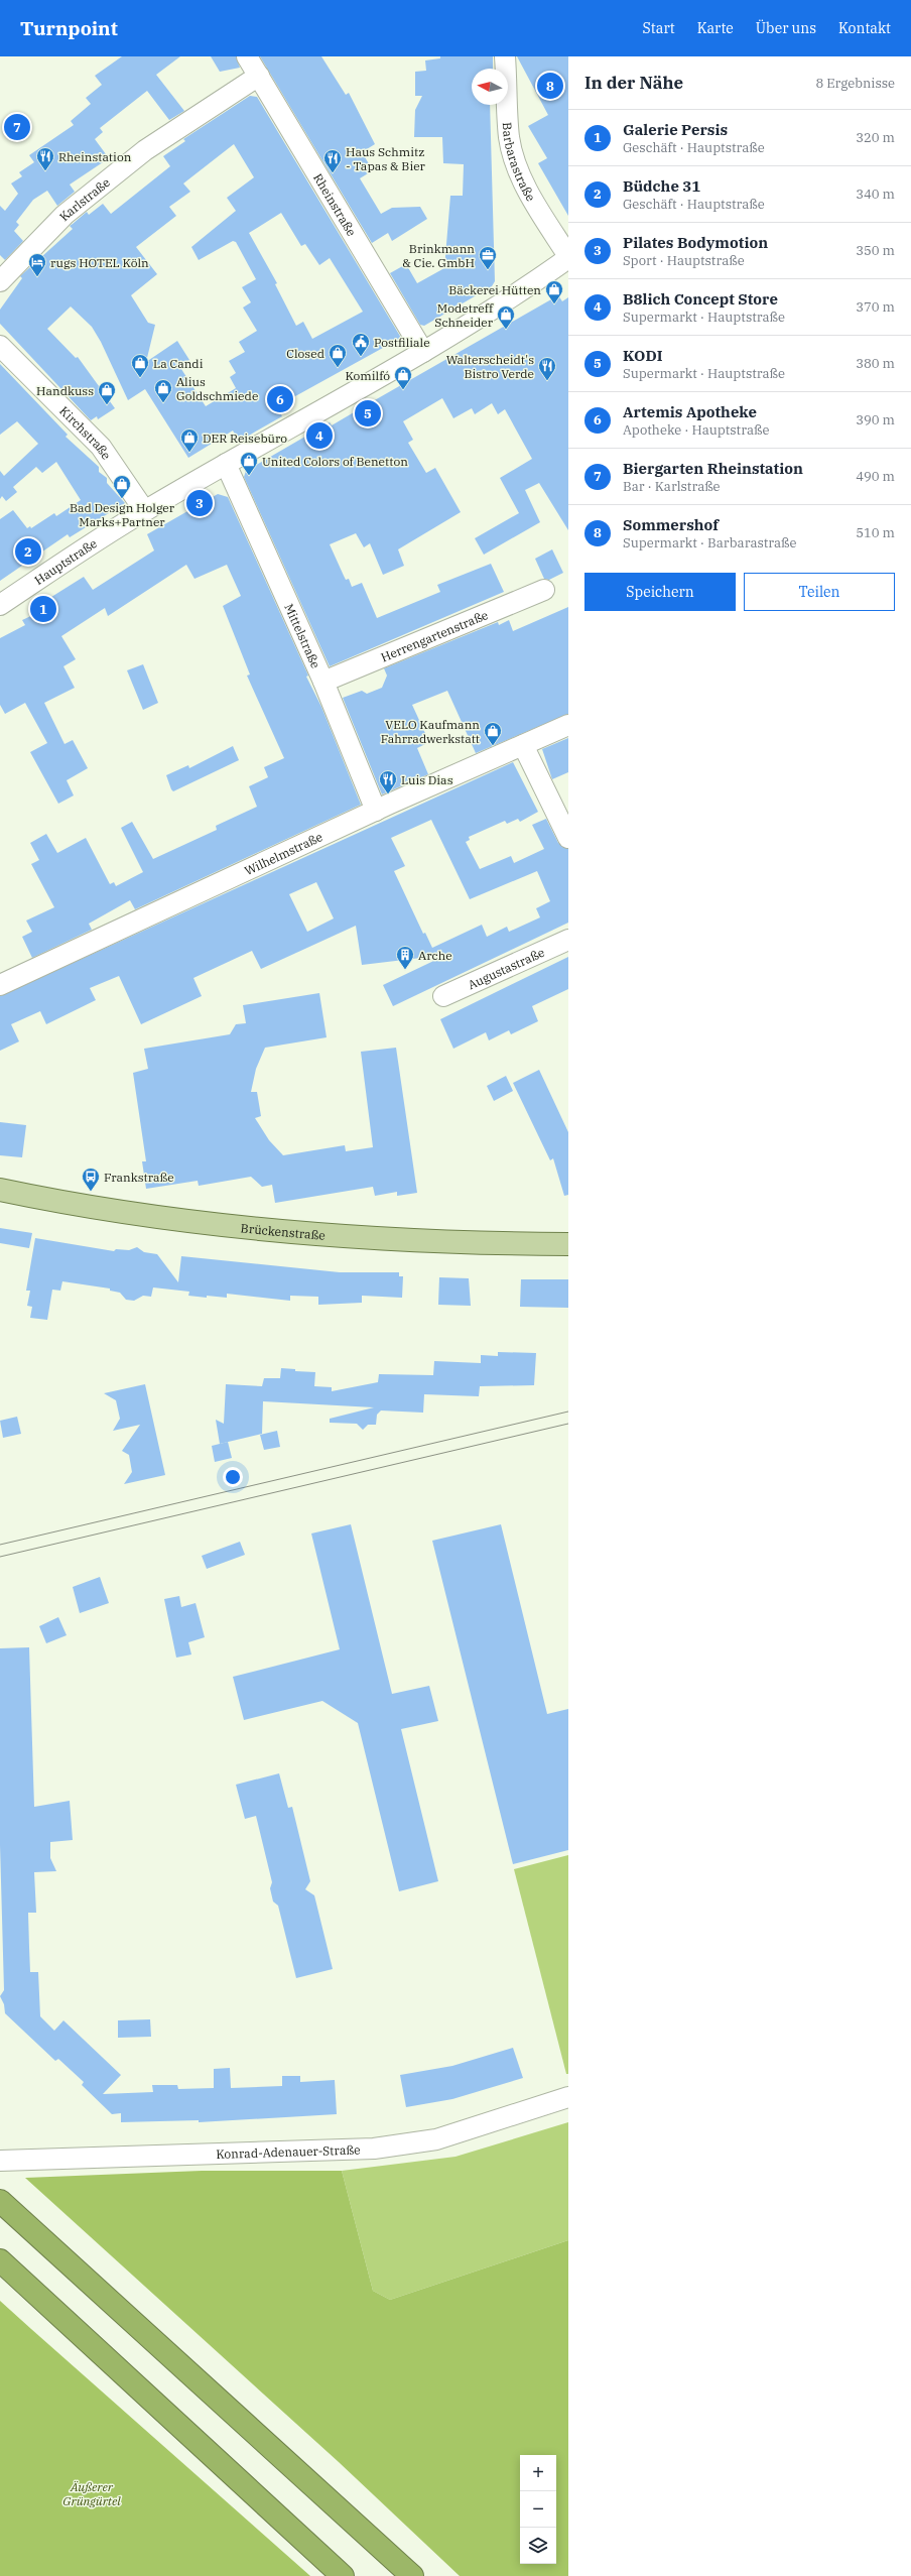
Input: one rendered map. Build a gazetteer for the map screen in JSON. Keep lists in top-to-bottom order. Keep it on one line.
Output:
{"streets":{"main road":["Brückenstraße"],"street":["Barbarastraße","Karlstraße","Rheinstraße","Kirchstraße","Hauptstraße","Herrengartenstraße","Mittelstraße","Wilhelmstraße","Augustastraße","Konrad-Adenauer-Straße"]},"crossings":[["Barbarastraße","Hauptstraße"],["Karlstraße","Rheinstraße"],["Rheinstraße","Hauptstraße"],["Kirchstraße","Hauptstraße"],["Hauptstraße","Mittelstraße"],["Herrengartenstraße","Mittelstraße"],["Mittelstraße","Wilhelmstraße"]],"parks":["Äußerer Grüngürtel"],"places":{"restaurant":["Rheinstation","Haus Schmitz - Tapas & Bier","Walterscheidt's Bistro Verde","Luis Dias"],"office":["Brinkmann & Cie. GmbH"],"hotel":["rugs HOTEL Köln"],"shop":["Bäckerei Hütten","Modetreff Schneider","Closed","La Candi","Komilfó","Alius Goldschmiede","Handkuss","DER Reisebüro","United Colors of Benetton","Bad Design Holger Marks+Partner","VELO Kaufmann Fahrradwerkstatt"],"public building":["Postfiliale"],"building":["Arche"],"bus stop":["Frankstraße"]},"north":"left","page":{"header":"Turnpoint","nav":["Start","Karte","Über uns","Kontakt"],"heading":["In der Nähe","8 Ergebnisse"],"pins":["8","7","6","5","4","3","2","1"],"list":[{"mark":"1","name":"Galerie Persis","note":"Geschäft · Hauptstraße","value":"320 m"},{"mark":"2","name":"Büdche 31","note":"Geschäft · Hauptstraße","value":"340 m"},{"mark":"3","name":"Pilates Bodymotion","note":"Sport · Hauptstraße","value":"350 m"},{"mark":"4","name":"B8lich Concept Store","note":"Supermarkt · Hauptstraße","value":"370 m"},{"mark":"5","name":"KODI","note":"Supermarkt · Hauptstraße","value":"380 m"},{"mark":"6","name":"Artemis Apotheke","note":"Apotheke · Hauptstraße","value":"390 m"},{"mark":"7","name":"Biergarten Rheinstation","note":"Bar · Karlstraße","value":"490 m"},{"mark":"8","name":"Sommershof","note":"Supermarkt · Barbarastraße","value":"510 m"}],"buttons":["Speichern","Teilen"],"map_buttons":["+","−"]}}
